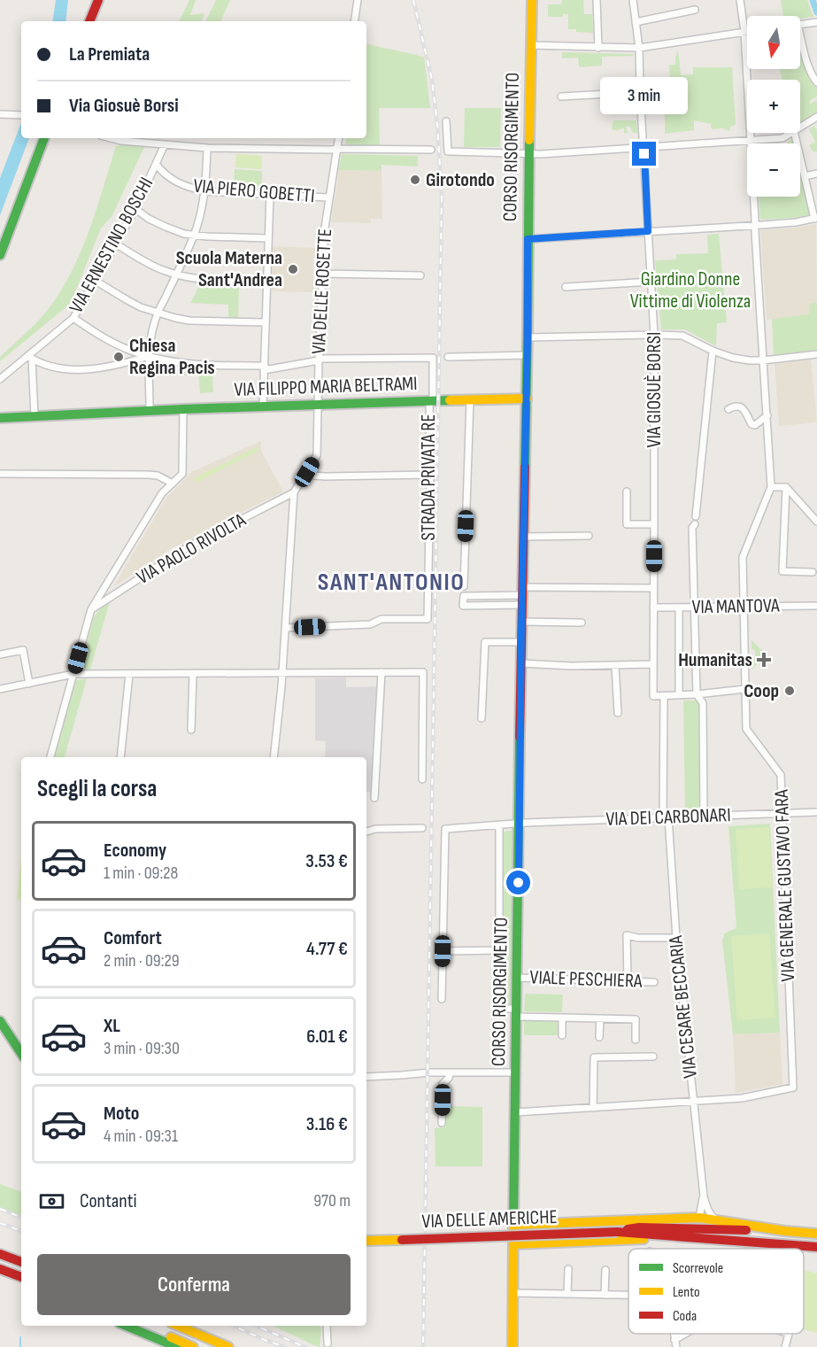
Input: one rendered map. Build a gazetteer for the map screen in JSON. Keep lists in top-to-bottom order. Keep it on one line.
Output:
{"streets":{"main road":["CORSO RISORGIMENTO","VIA FILIPPO MARIA BELTRAMI","VIA DELLE AMERICHE"],"street":["VIA PIERO GOBETTI","VIA ERNESTINO BOSCHI","VIA DELLE ROSETTE","VIA GIOSUÈ BORSI","STRADA PRIVATA RE","VIA PAOLO RIVOLTA","VIA MANTOVA","VIA DEI CARBONARI","VIA GENERALE GUSTAVO FARA","VIALE PESCHIERA","VIA CESARE BECCARIA"]},"crossings":[["CORSO RISORGIMENTO","VIA FILIPPO MARIA BELTRAMI"],["CORSO RISORGIMENTO","VIA DEI CARBONARI"],["CORSO RISORGIMENTO","VIALE PESCHIERA"],["VIA PIERO GOBETTI","VIA ERNESTINO BOSCHI"],["VIA PIERO GOBETTI","VIA DELLE ROSETTE"],["VIA DELLE ROSETTE","VIA FILIPPO MARIA BELTRAMI"],["VIA DELLE ROSETTE","STRADA PRIVATA RE"],["VIA DELLE ROSETTE","VIA PAOLO RIVOLTA"],["VIA FILIPPO MARIA BELTRAMI","STRADA PRIVATA RE"],["VIA GIOSUÈ BORSI","VIA MANTOVA"],["VIA GIOSUÈ BORSI","VIA CESARE BECCARIA"],["VIA MANTOVA","VIA GENERALE GUSTAVO FARA"],["VIA DEI CARBONARI","VIA GENERALE GUSTAVO FARA"],["VIA DEI CARBONARI","VIA CESARE BECCARIA"],["VIA GENERALE GUSTAVO FARA","VIA CESARE BECCARIA"]],"districts":["SANT'ANTONIO"],"parks":["Giardino Donne Vittime di Violenza"],"places":{"other":["Girotondo","Scuola Materna Sant'Andrea","Chiesa Regina Pacis","Coop"],"health":["Humanitas"]},"legend":["Scorrevole","Lento","Coda"],"north":"bottom","page":{"map_buttons":["+","−"],"banner":["La Premiata","Via Giosuè Borsi"],"bubble":"3 min","heading":"Scegli la corsa","list":[{"name":"Economy","note":"1 min · 09:28","value":"3.53 €"},{"name":"Comfort","note":"2 min · 09:29","value":"4.77 €"},{"name":"XL","note":"3 min · 09:30","value":"6.01 €"},{"name":"Moto","note":"4 min · 09:31","value":"3.16 €"}],"pay":["Contanti","970 m"],"buttons":"Conferma"}}
